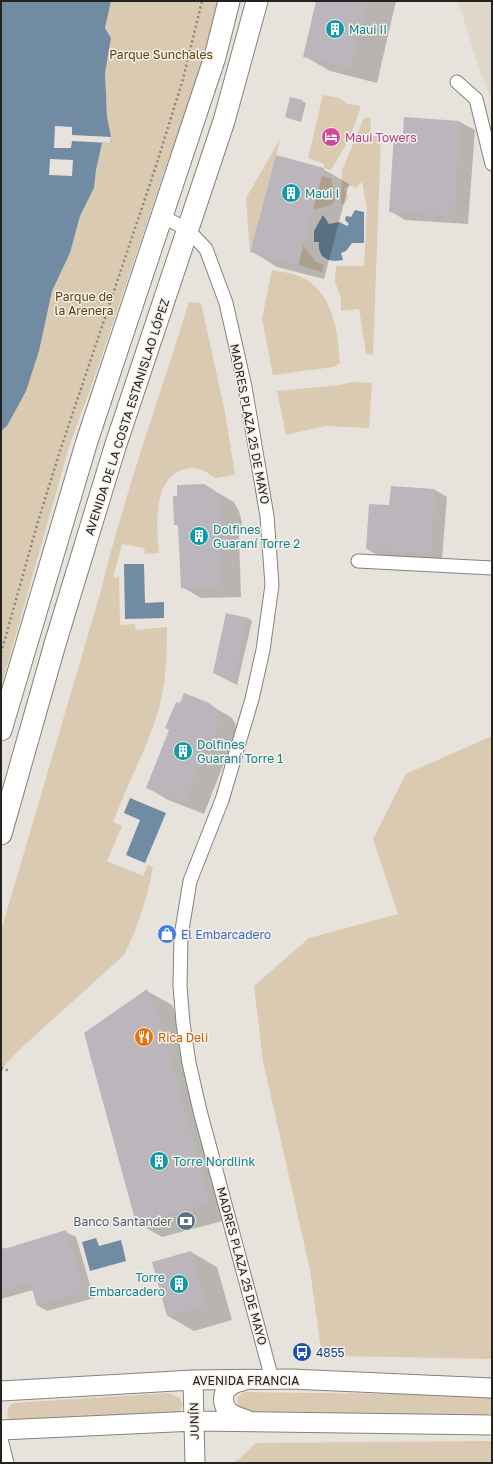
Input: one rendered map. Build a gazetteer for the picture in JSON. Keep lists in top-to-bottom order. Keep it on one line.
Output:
{"streets":{"main road":["AVENIDA DE LA COSTA ESTANISLAO LÓPEZ","AVENIDA FRANCIA","JUNÍN"],"street":["MADRES PLAZA 25 DE MAYO"]},"crossings":[["AVENIDA DE LA COSTA ESTANISLAO LÓPEZ","MADRES PLAZA 25 DE MAYO"],["MADRES PLAZA 25 DE MAYO","AVENIDA FRANCIA"],["AVENIDA FRANCIA","JUNÍN"]],"parks":["Parque Sunchales","Parque de la Arenera"],"places":{"building":["Maui II","Maui I","Dolfines Guaraní Torre 2","Dolfines Guaraní Torre 1","Torre Nordlink","Torre Embarcadero"],"hotel":["Maui Towers"],"shop":["El Embarcadero"],"restaurant":["Rica Deli"],"bank":["Banco Santander"],"bus stop":["4855"]}}
